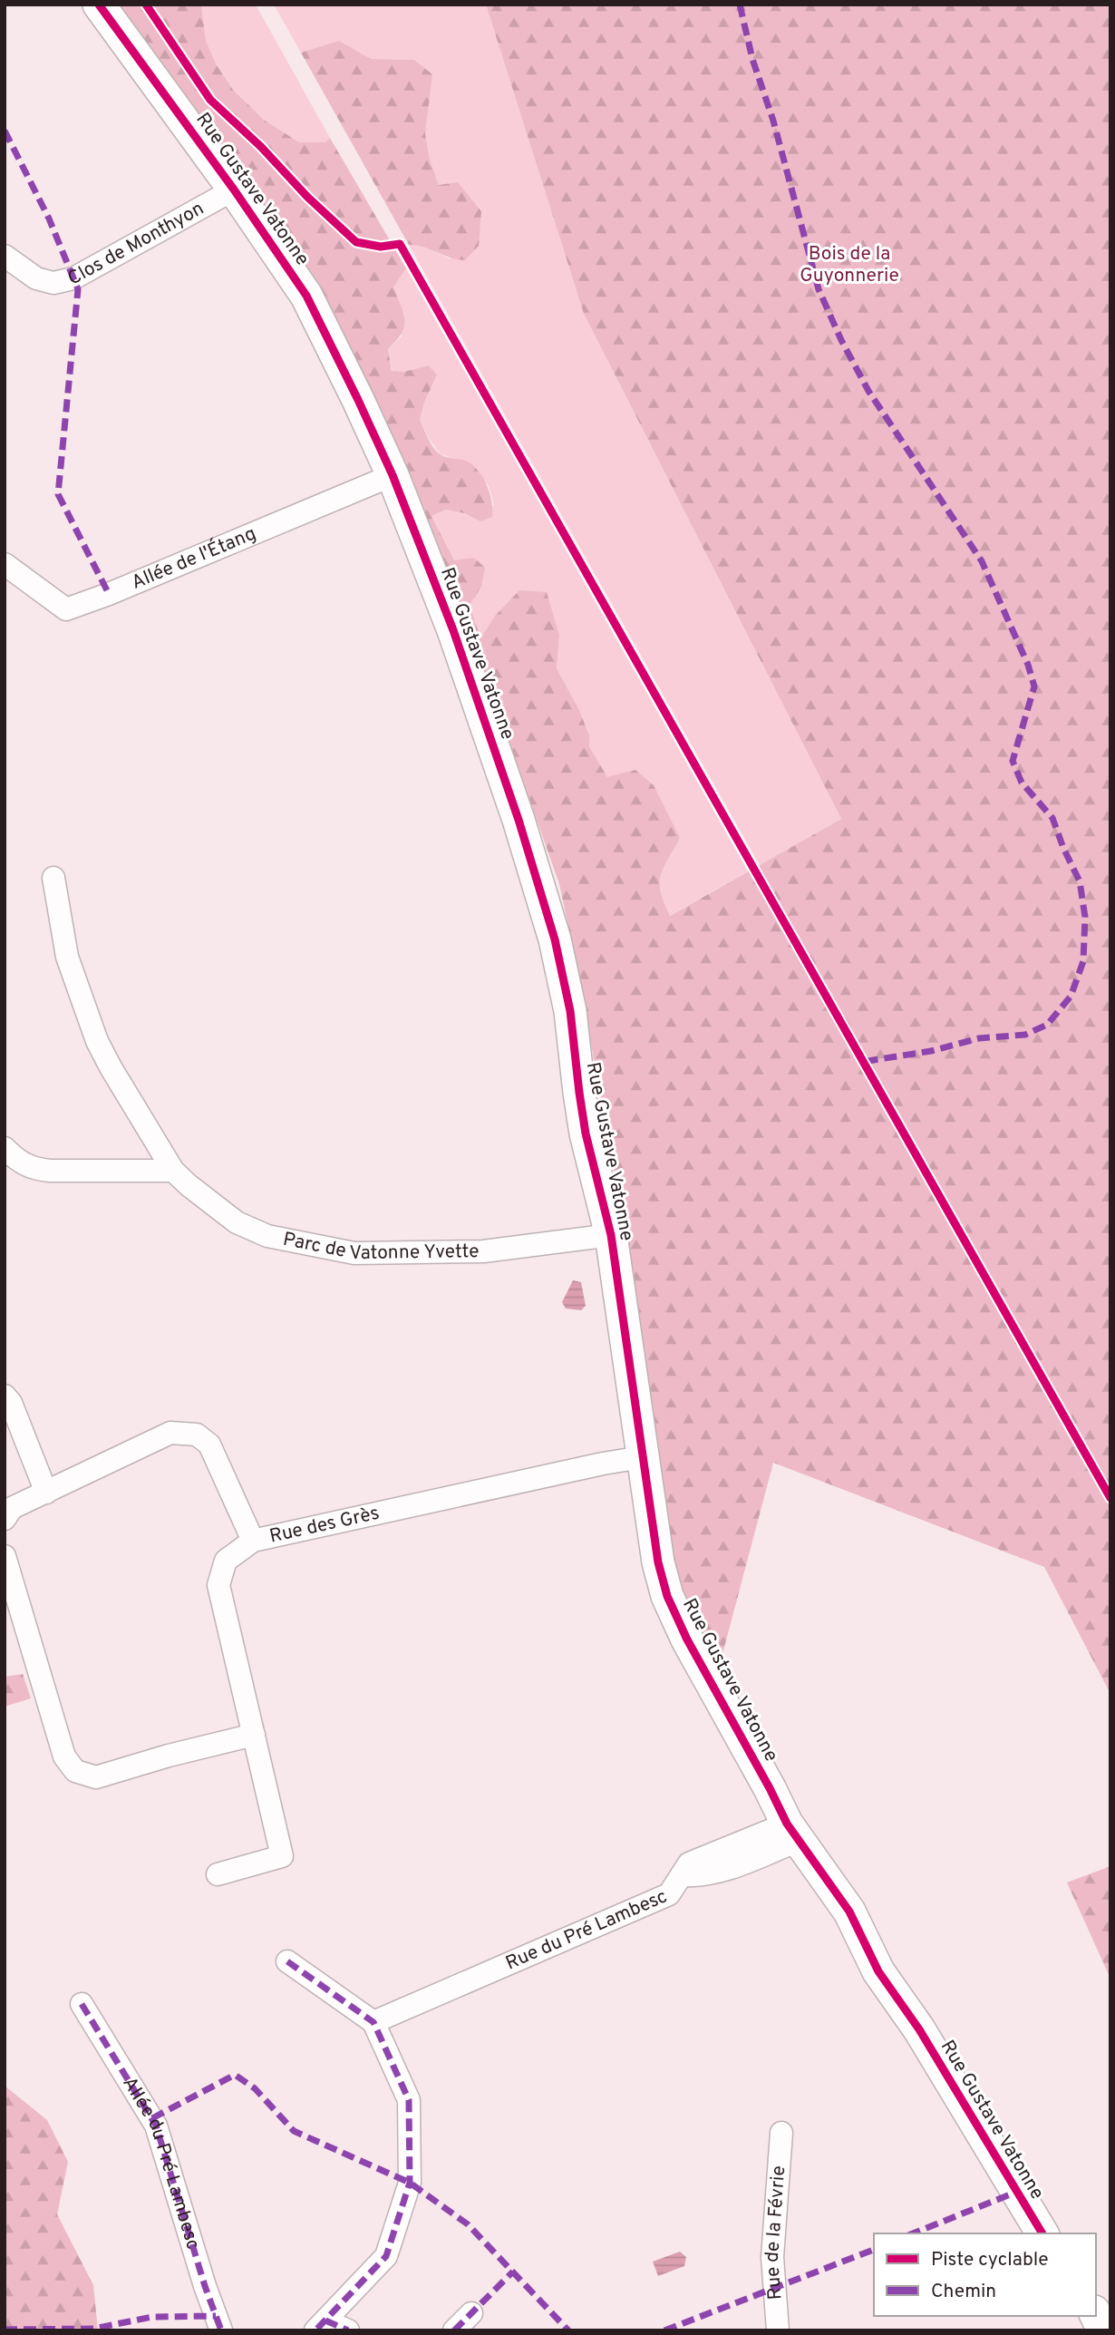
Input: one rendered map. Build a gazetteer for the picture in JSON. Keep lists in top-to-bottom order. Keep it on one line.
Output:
{"streets":{"street":["Rue Gustave Vatonne","Clos de Monthyon","Allée de l'Étang","Parc de Vatonne Yvette","Rue des Grès","Rue du Pré Lambesc","Allée du Pré Lambesc","Rue de la Févrie"]},"crossings":[["Rue Gustave Vatonne","Clos de Monthyon"],["Rue Gustave Vatonne","Allée de l'Étang"],["Rue Gustave Vatonne","Parc de Vatonne Yvette"],["Rue Gustave Vatonne","Rue des Grès"],["Rue Gustave Vatonne","Rue du Pré Lambesc"]],"parks":["Bois de la Guyonnerie"],"legend":["Piste cyclable","Chemin"]}
